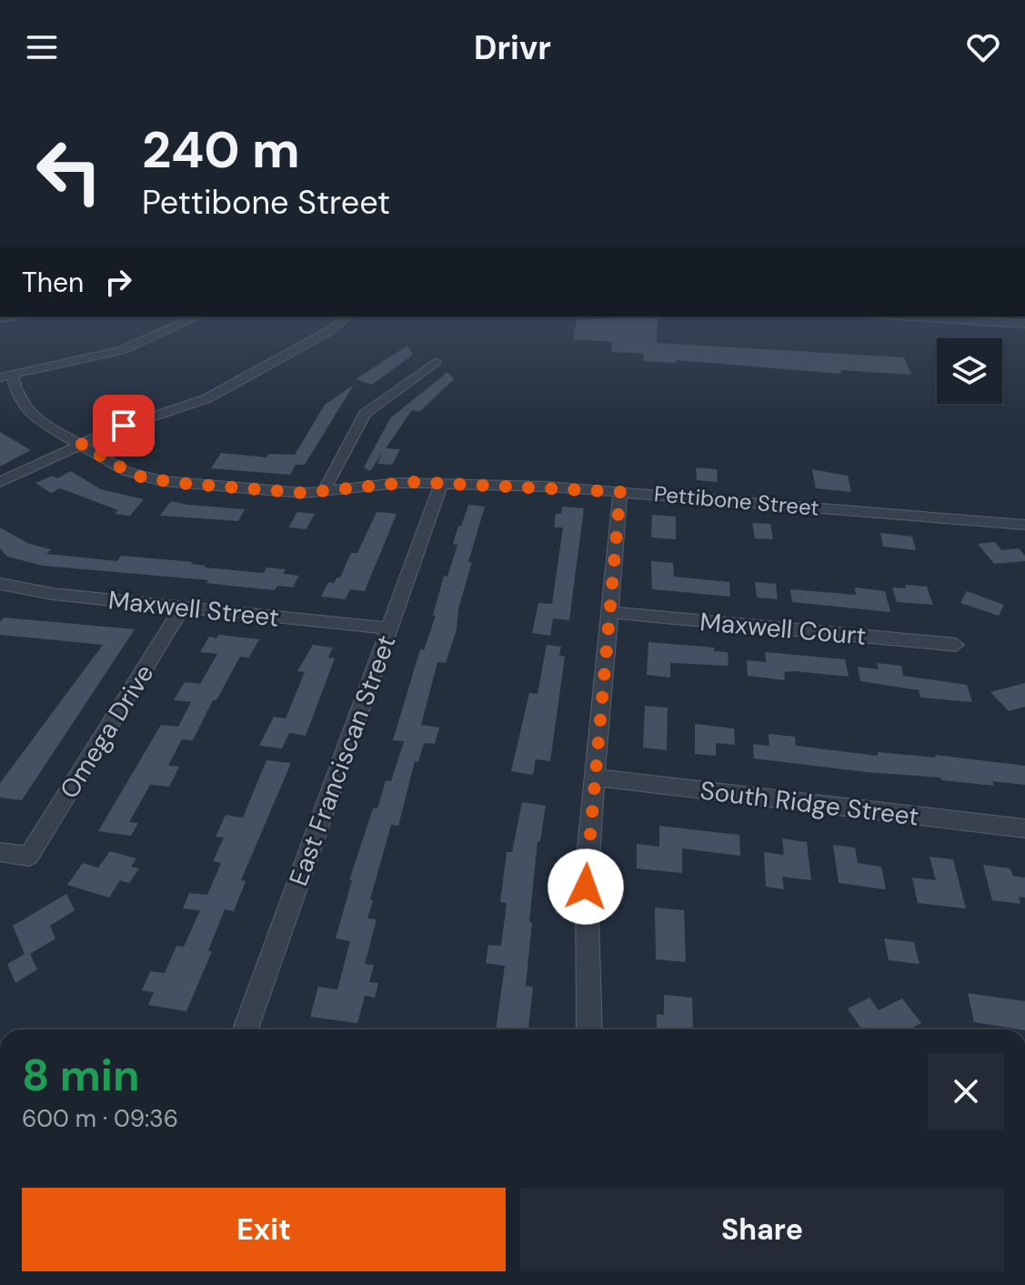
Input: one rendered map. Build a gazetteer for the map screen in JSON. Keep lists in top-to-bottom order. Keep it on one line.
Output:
{"streets":{"street":["Pettibone Street","Maxwell Street","Maxwell Court","Omega Drive","East Franciscan Street","South Ridge Street"]},"crossings":[["Pettibone Street","East Franciscan Street"],["Maxwell Street","Omega Drive"],["Maxwell Street","East Franciscan Street"]],"page":{"header":"Drivr","turn":["240 m","Pettibone Street"],"then":"Then","heading":["8 min","600 m · 09:36"],"buttons":["Exit","Share"]}}
